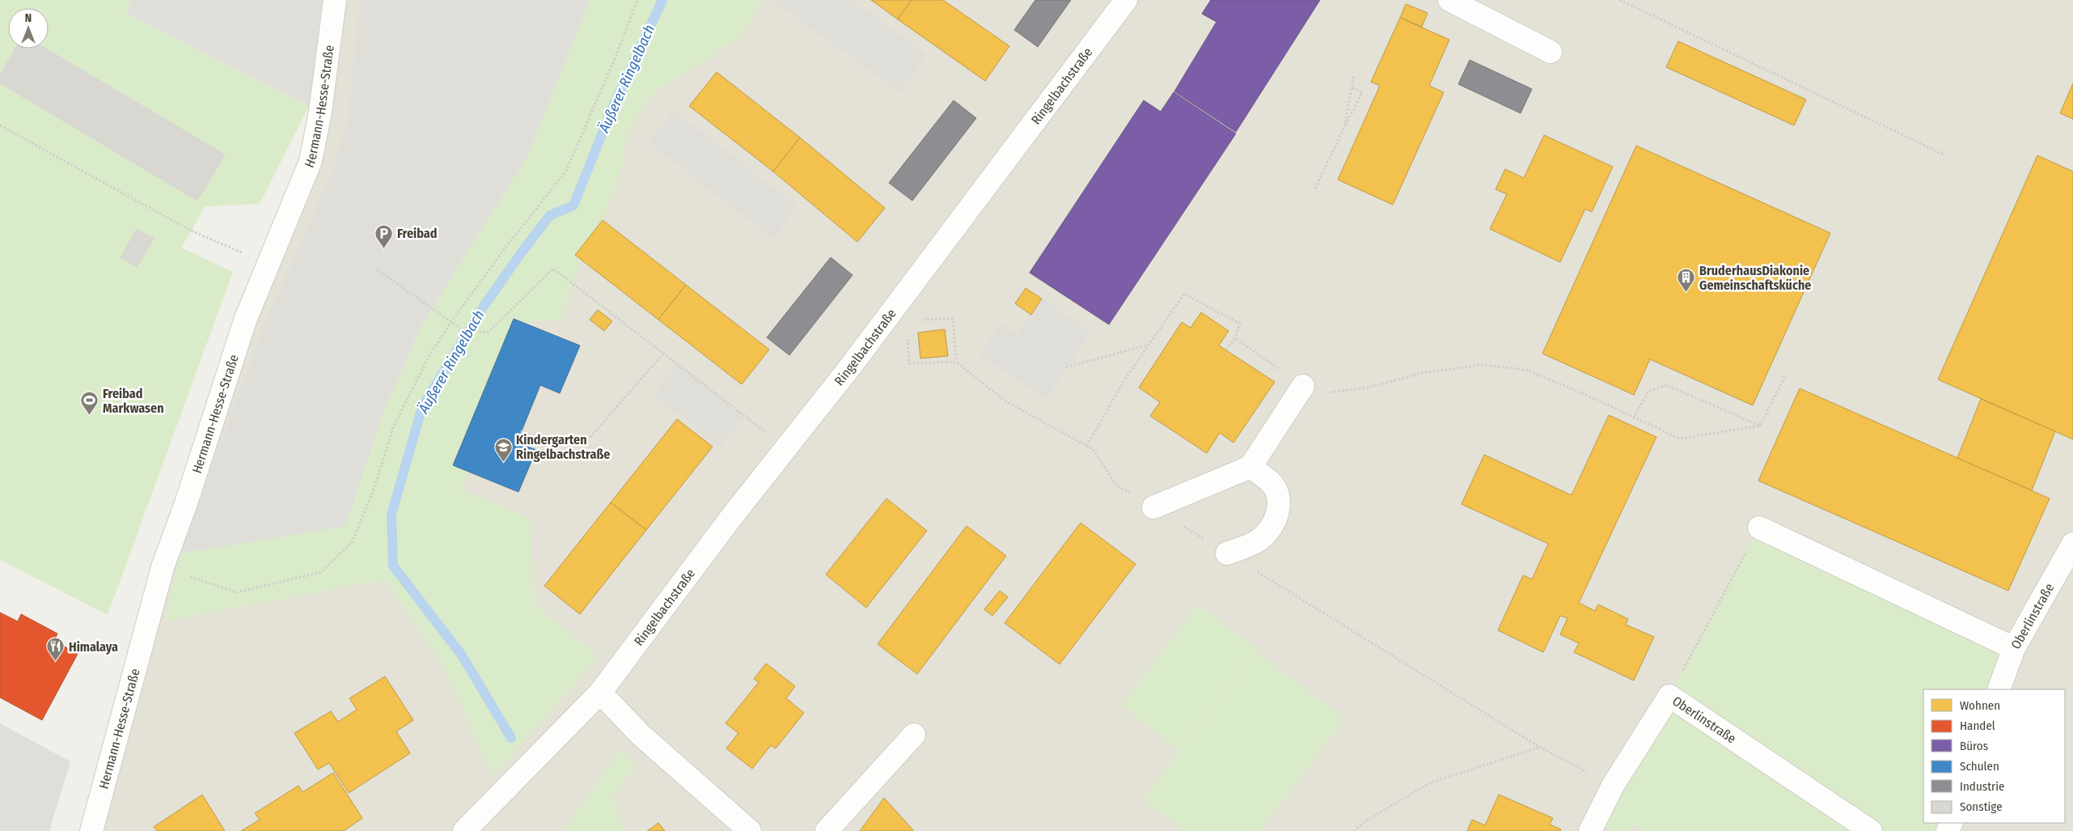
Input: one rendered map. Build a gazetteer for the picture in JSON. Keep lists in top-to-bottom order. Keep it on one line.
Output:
{"streets":{"street":["Ringelbachstraße","Hermann-Hesse-Straße","Oberlinstraße"]},"water":["Äußerer Ringelbach"],"places":{"parking":["Freibad"],"building":["BruderhausDiakonie Gemeinschaftsküche"],"sports":["Freibad Markwasen"],"school or university":["Kindergarten Ringelbachstraße"],"restaurant":["Himalaya"]},"legend":["Wohnen","Handel","Büros","Schulen","Industrie","Sonstige"],"north":"top"}
